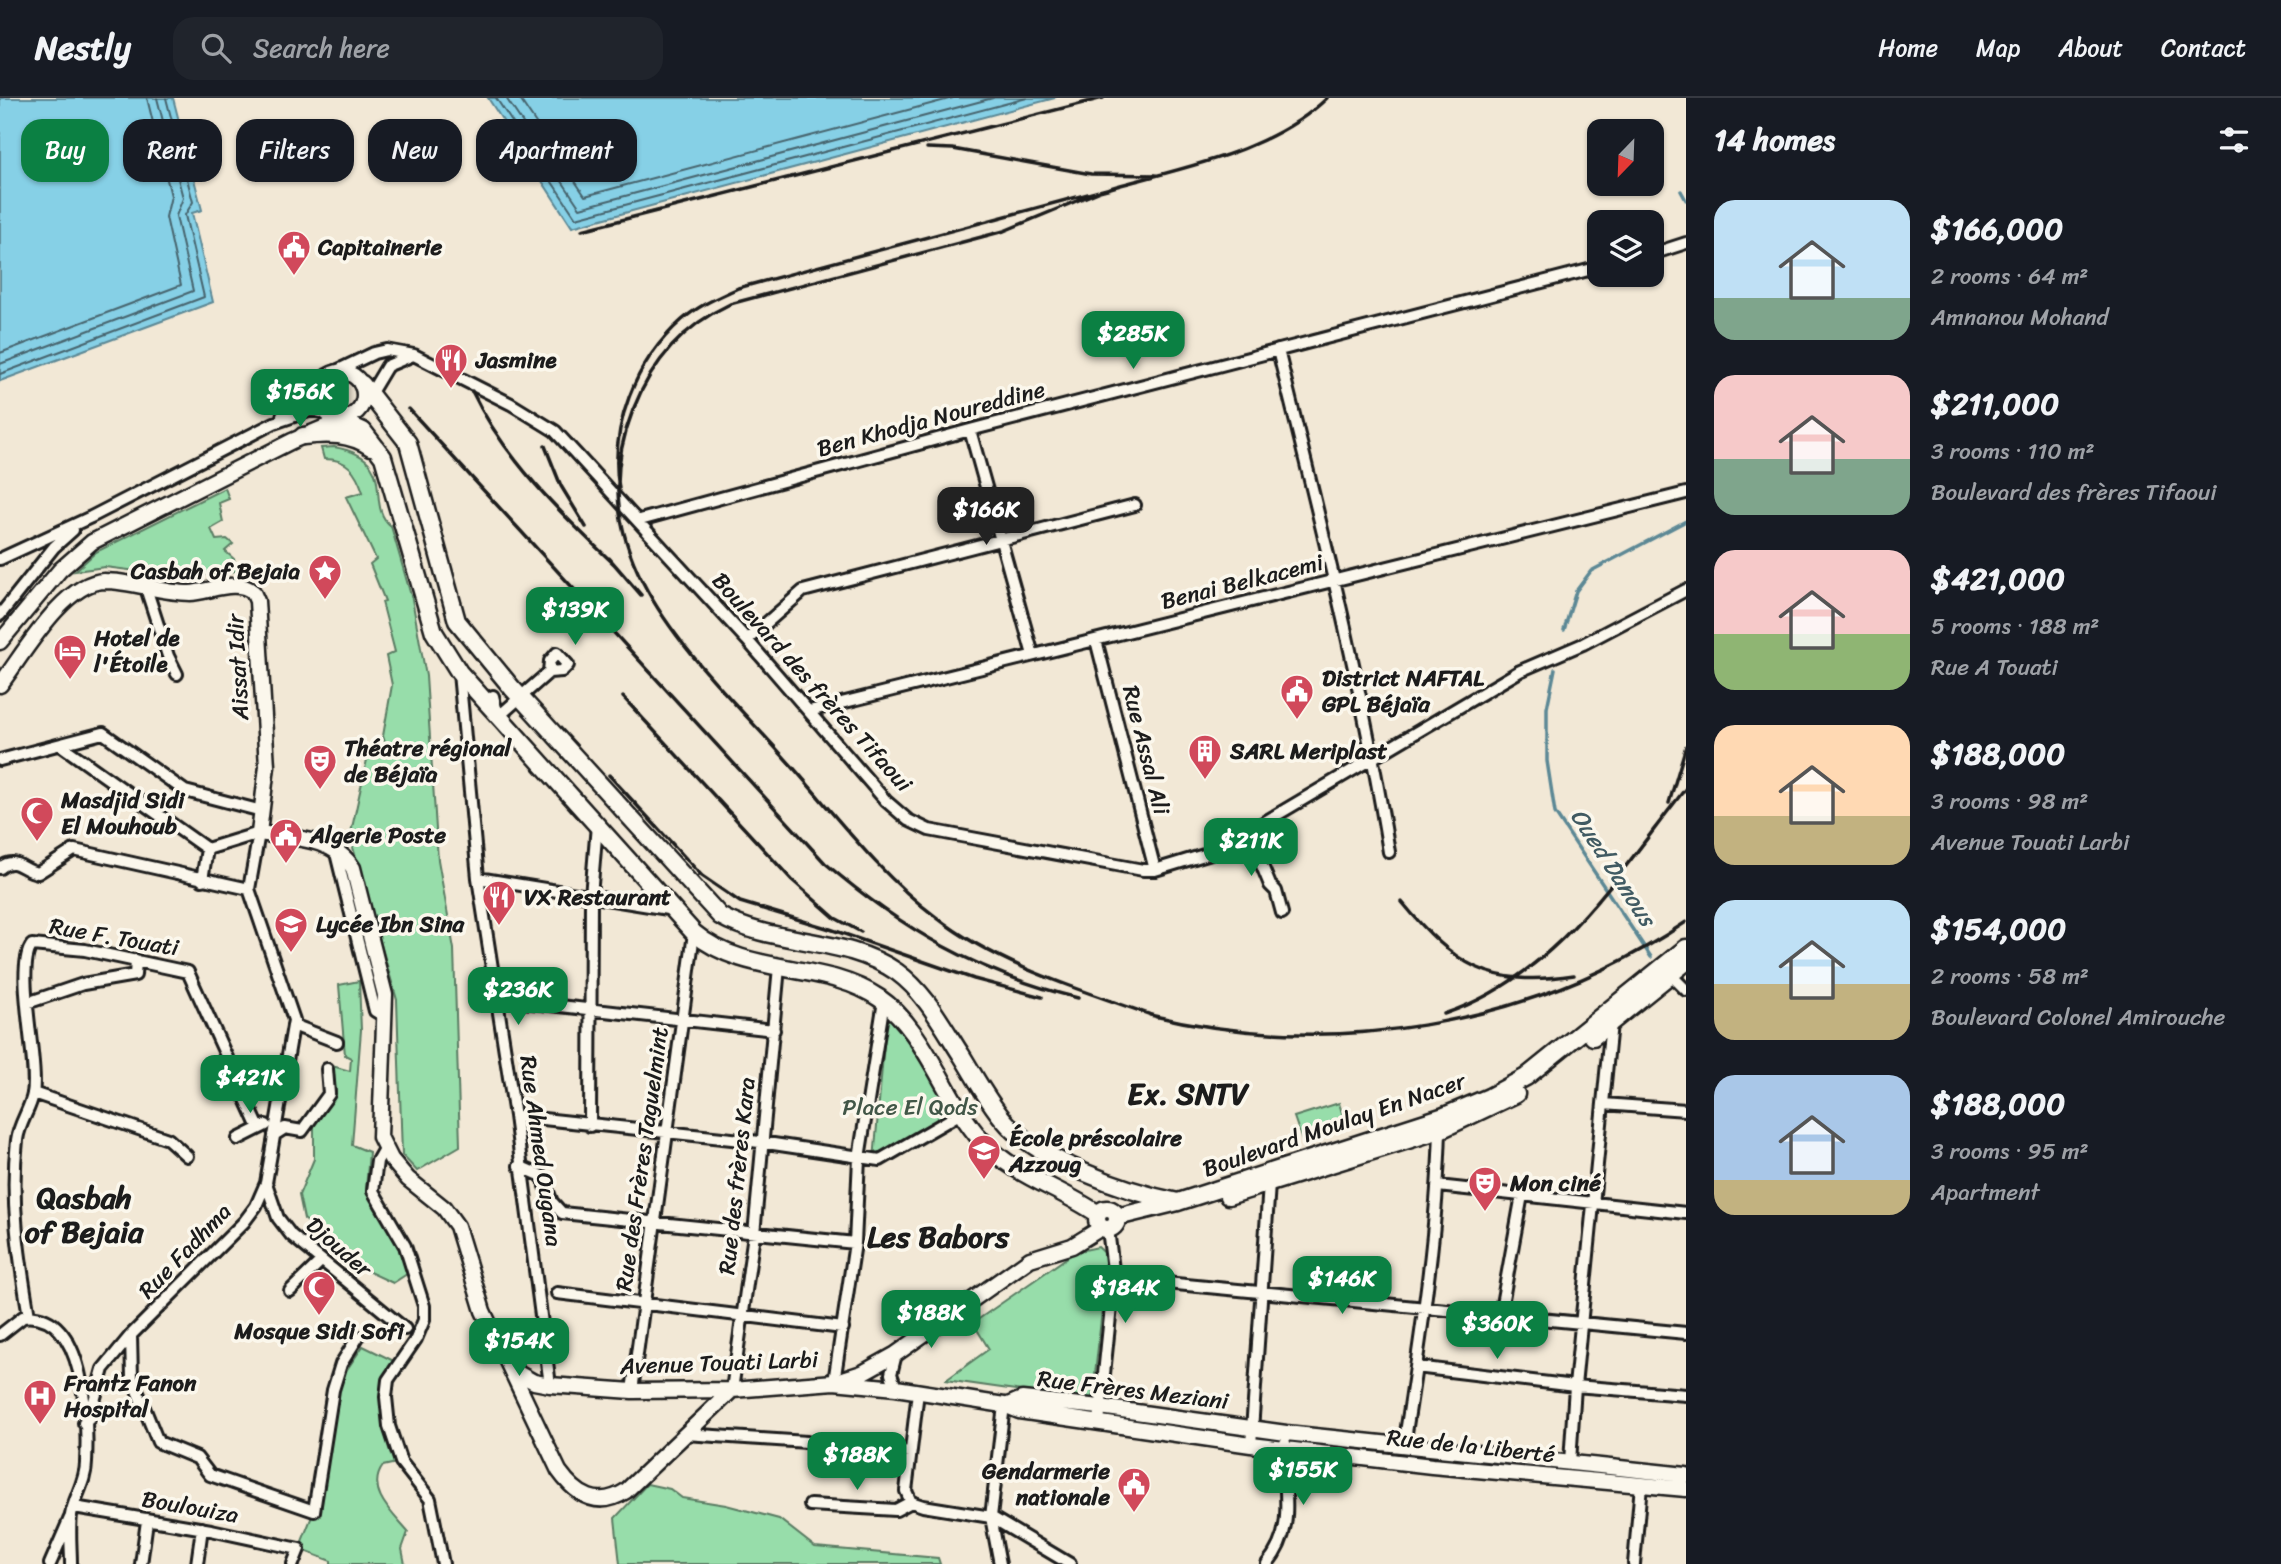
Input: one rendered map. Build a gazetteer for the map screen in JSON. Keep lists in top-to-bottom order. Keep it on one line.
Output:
{"streets":{"main road":["Aissat Idir","Boulevard Moulay En Nacer","Avenue Touati Larbi","Rue Frères Meziani","Rue de la Liberté"],"street":["Ben Khodja Noureddine","Benai Belkacemi","Boulevard des frères Tifaoui","Rue Assal Ali","Rue F. Touati","Rue Ahmed Ougana","Rue des Frères Taguelmint","Rue des frères Kara","Djouder","Rue Fadhma","Boulouiza"]},"crossings":[["Ben Khodja Noureddine","Boulevard des frères Tifaoui"],["Benai Belkacemi","Boulevard des frères Tifaoui"],["Benai Belkacemi","Rue Assal Ali"],["Boulevard des frères Tifaoui","Rue Assal Ali"],["Boulevard Moulay En Nacer","Avenue Touati Larbi"],["Rue Ahmed Ougana","Avenue Touati Larbi"],["Rue des Frères Taguelmint","Avenue Touati Larbi"],["Rue des frères Kara","Avenue Touati Larbi"],["Djouder","Rue Fadhma"],["Avenue Touati Larbi","Rue Frères Meziani"],["Rue Frères Meziani","Rue de la Liberté"]],"districts":["Ex. SNTV","Qasbah of Bejaia","Les Babors"],"water":["Oued Danous"],"parks":["Place El Qods"],"places":{"public building":["Capitainerie","District NAFTAL GPL Béjaïa","Algerie Poste","Gendarmerie nationale"],"restaurant":["Jasmine","VX Restaurant"],"place":["Casbah of Bejaia"],"hotel":["Hotel de l'Étoile"],"building":["SARL Meriplast"],"theatre":["Théatre régional de Béjaïa","Mon ciné"],"mosque":["Masdjid Sidi El Mouhoub","Mosque Sidi Sofi"],"school or university":["Lycée Ibn Sina","École préscolaire Azzoug"],"hospital":["Frantz Fanon Hospital"]},"north":"bottom left","page":{"header":"Nestly","search":"Search here","nav":["Home","Map","About","Contact"],"heading":"14 homes","chip":["Buy","Rent","Filters","New","Apartment"],"list":[{"name":"$166,000","note":"2 rooms · 64 m² · Amnanou Mohand"},{"name":"$211,000","note":"3 rooms · 110 m² · Boulevard des frères Tifaoui"},{"name":"$421,000","note":"5 rooms · 188 m² · Rue A Touati"},{"name":"$188,000","note":"3 rooms · 98 m² · Avenue Touati Larbi"},{"name":"$154,000","note":"2 rooms · 58 m² · Boulevard Colonel Amirouche"},{"name":"$188,000","note":"3 rooms · 95 m² · Apartment"}],"price":["$285K","$156K","$166K","$139K","$211K","$236K","$421K","$146K","$184K","$188K","$360K","$154K","$188K","$155K"]}}
